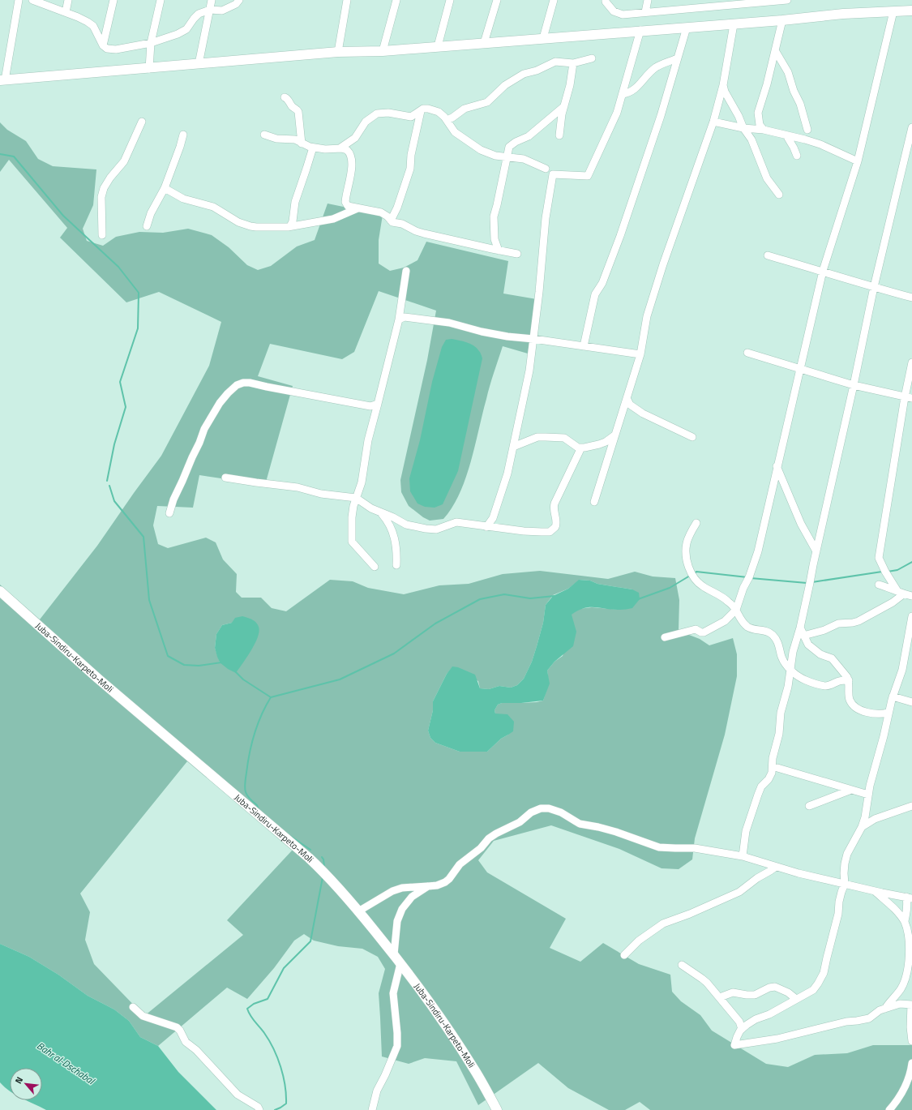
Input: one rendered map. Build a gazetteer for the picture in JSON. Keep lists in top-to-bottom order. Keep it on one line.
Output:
{"streets":{"main road":["Juba-Sindiru-Karpeto-Moli"]},"water":["Bahr al-Dschabal"],"north":"top left"}
